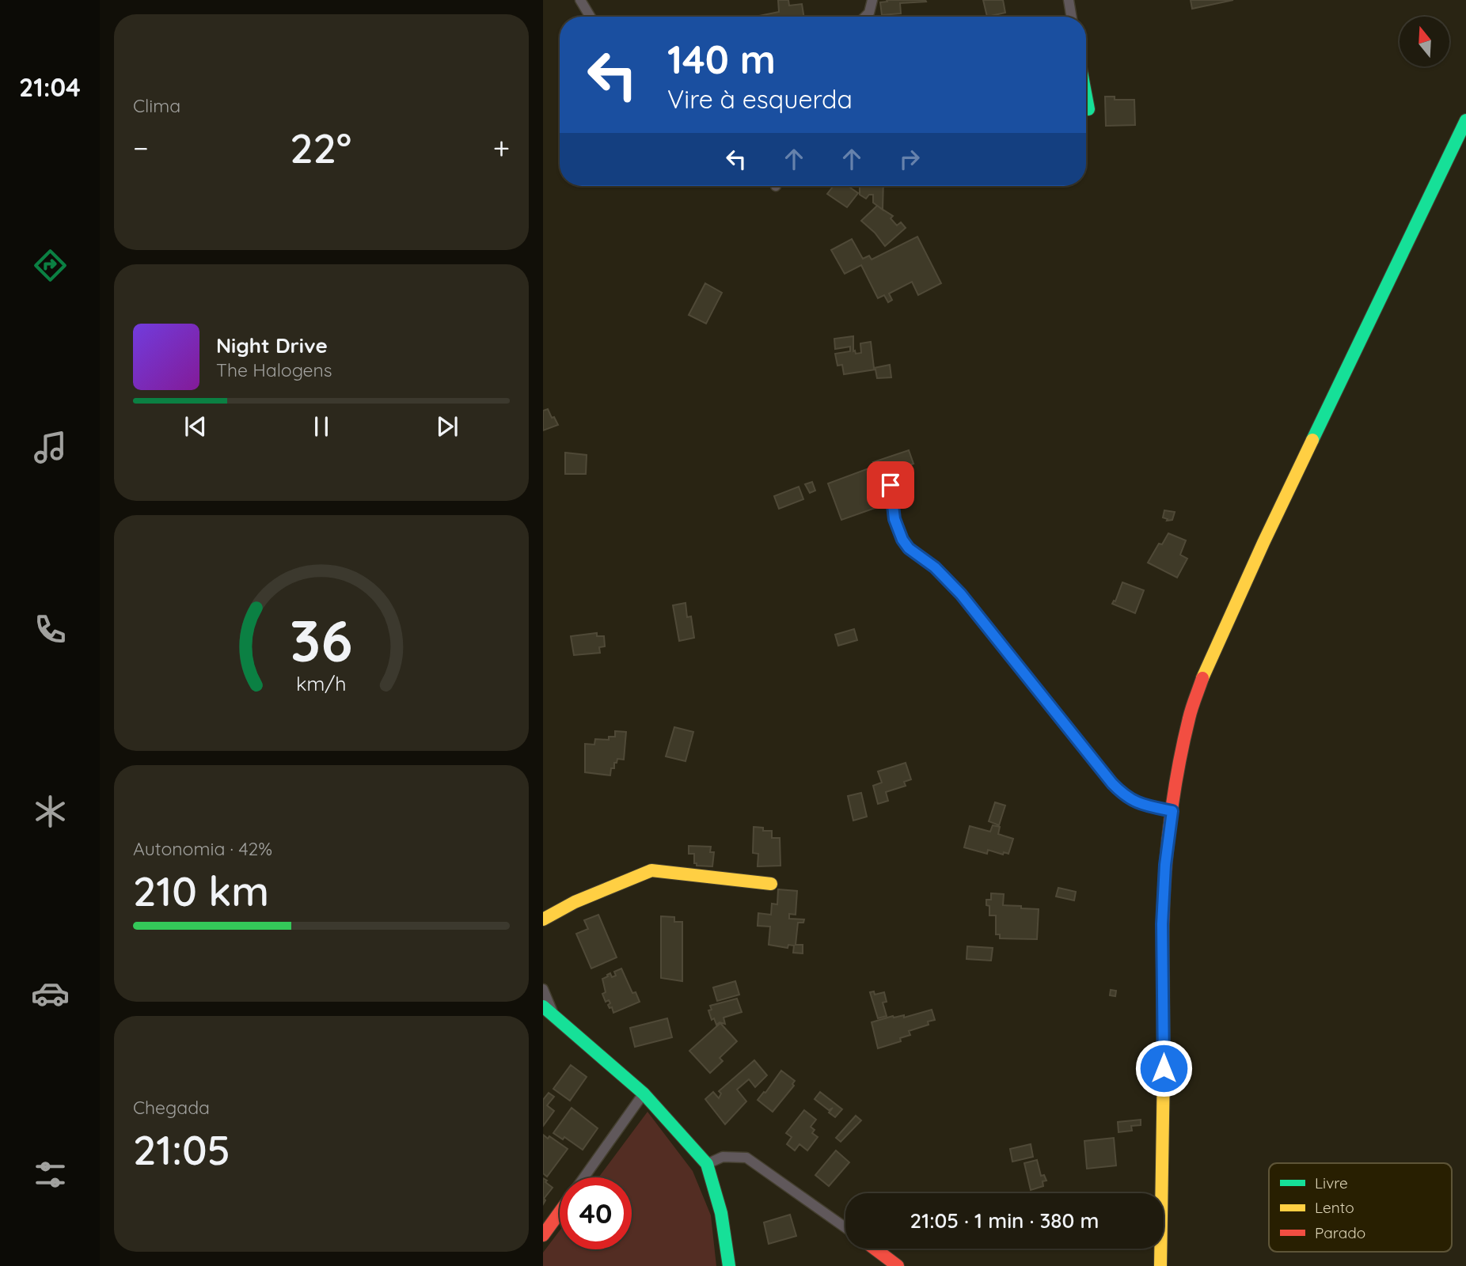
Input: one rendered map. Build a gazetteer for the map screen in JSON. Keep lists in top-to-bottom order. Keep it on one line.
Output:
{"legend":["Livre","Lento","Parado"],"north":"top","page":{"tabs":"21:04","tile":["Clima",["Autonomia · 42%","210 km"],["Chegada","21:05"]],"turn":["140 m","Vire à esquerda"],"heat":["−","22°","+"],"song":["Night Drive","The Halogens"],"limit":"40","trip":"21:05 · 1 min · 380 m","gauge":["36","km/h"]}}
